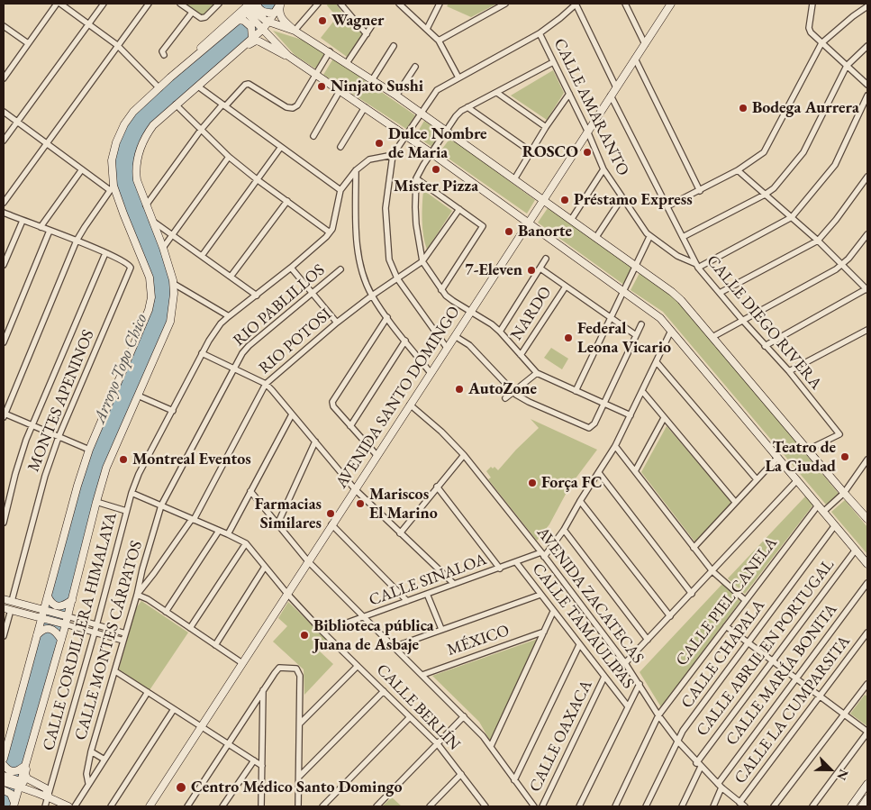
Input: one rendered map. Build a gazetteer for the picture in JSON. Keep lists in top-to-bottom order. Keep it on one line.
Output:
{"streets":{"main road":["AVENIDA SANTO DOMINGO"],"street":["CALLE AMARANTO","RIO PABLILLOS","NARDO","CALLE DIEGO RIVERA","RIO POTOSI","MONTES APENINOS","CALLE SINALOA","AVENIDA ZACATECAS","CALLE PIEL CANELA","CALLE TAMAULIPAS","CALLE CORDILLERA HIMALAYA","CALLE MONTES CÁRPATOS","MÉXICO","CALLE ABRIL EN PORTUGAL","CALLE CHAPALA","CALLE MARÍA BONITA","CALLE BERLÍN","CALLE LA CUMPARSITA","CALLE OAXACA"]},"crossings":[["CALLE AMARANTO","CALLE DIEGO RIVERA"],["CALLE AMARANTO","AVENIDA SANTO DOMINGO"],["RIO PABLILLOS","CALLE MONTES CÁRPATOS"],["CALLE DIEGO RIVERA","AVENIDA SANTO DOMINGO"],["RIO POTOSI","CALLE MONTES CÁRPATOS"],["AVENIDA SANTO DOMINGO","AVENIDA ZACATECAS"],["AVENIDA SANTO DOMINGO","CALLE BERLÍN"],["CALLE SINALOA","AVENIDA ZACATECAS"],["CALLE SINALOA","CALLE TAMAULIPAS"],["CALLE SINALOA","CALLE BERLÍN"],["AVENIDA ZACATECAS","CALLE PIEL CANELA"],["AVENIDA ZACATECAS","CALLE ABRIL EN PORTUGAL"],["AVENIDA ZACATECAS","CALLE CHAPALA"],["AVENIDA ZACATECAS","CALLE MARÍA BONITA"],["AVENIDA ZACATECAS","CALLE LA CUMPARSITA"],["CALLE TAMAULIPAS","CALLE OAXACA"]],"water":["Arroyo Topo Chico"],"places":["Wagner","Ninjato Sushi","Bodega Aurrera","Dulce Nombre de Maria","ROSCO","Mister Pizza","Préstamo Express","Banorte","7-Eleven","Federal Leona Vicario","AutoZone","Teatro de La Ciudad","Montreal Eventos","Força FC","Mariscos El Marino","Farmacias Similares","Biblioteca pública Juana de Asbaje","Centro Médico Santo Domingo"],"north":"bottom right"}
